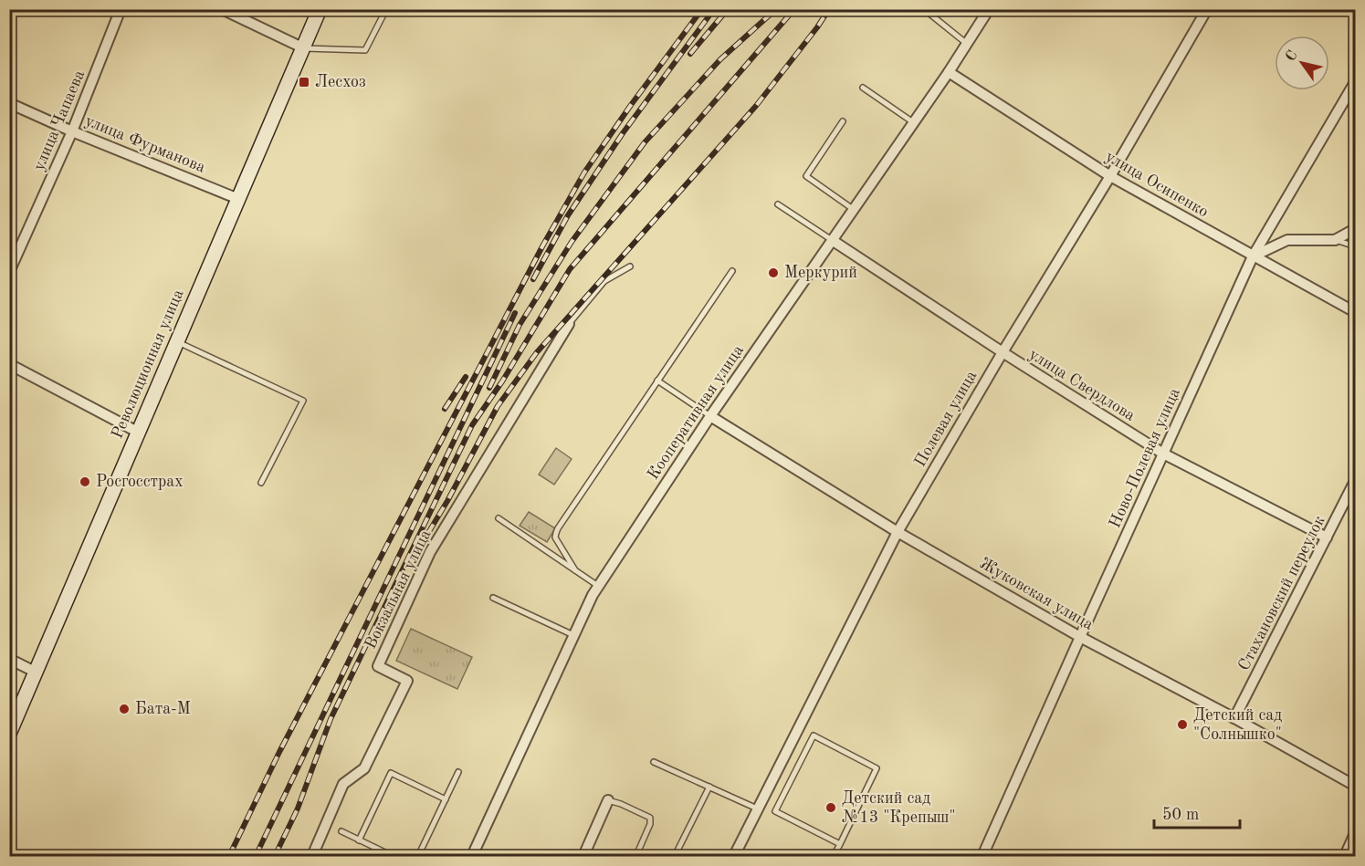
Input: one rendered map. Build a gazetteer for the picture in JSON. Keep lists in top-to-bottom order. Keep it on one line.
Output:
{"streets":{"main road":["Революционная улица"],"street":["улица Чапаева","улица Фурманова","улица Осипенко","улица Свердлова","Кооперативная улица","Полевая улица","Ново-Полевая улица","Вокзальная улица","Стахановский переулок","Жуковская улица"]},"crossings":[["улица Чапаева","улица Фурманова"],["улица Фурманова","Революционная улица"],["улица Осипенко","Кооперативная улица"],["улица Осипенко","Полевая улица"],["улица Осипенко","Ново-Полевая улица"],["улица Свердлова","Кооперативная улица"],["улица Свердлова","Полевая улица"],["улица Свердлова","Ново-Полевая улица"],["улица Свердлова","Стахановский переулок"],["Кооперативная улица","Жуковская улица"],["Полевая улица","Жуковская улица"],["Ново-Полевая улица","Жуковская улица"],["Стахановский переулок","Жуковская улица"]],"places":{"transit":["Лесхоз"],"other":["Меркурий","Росгосстрах","Бата-М","Детский сад \"Солнышко\"","Детский сад №13 \"Крепыш\""]},"scale_bar":"50 m","north":"top left"}
